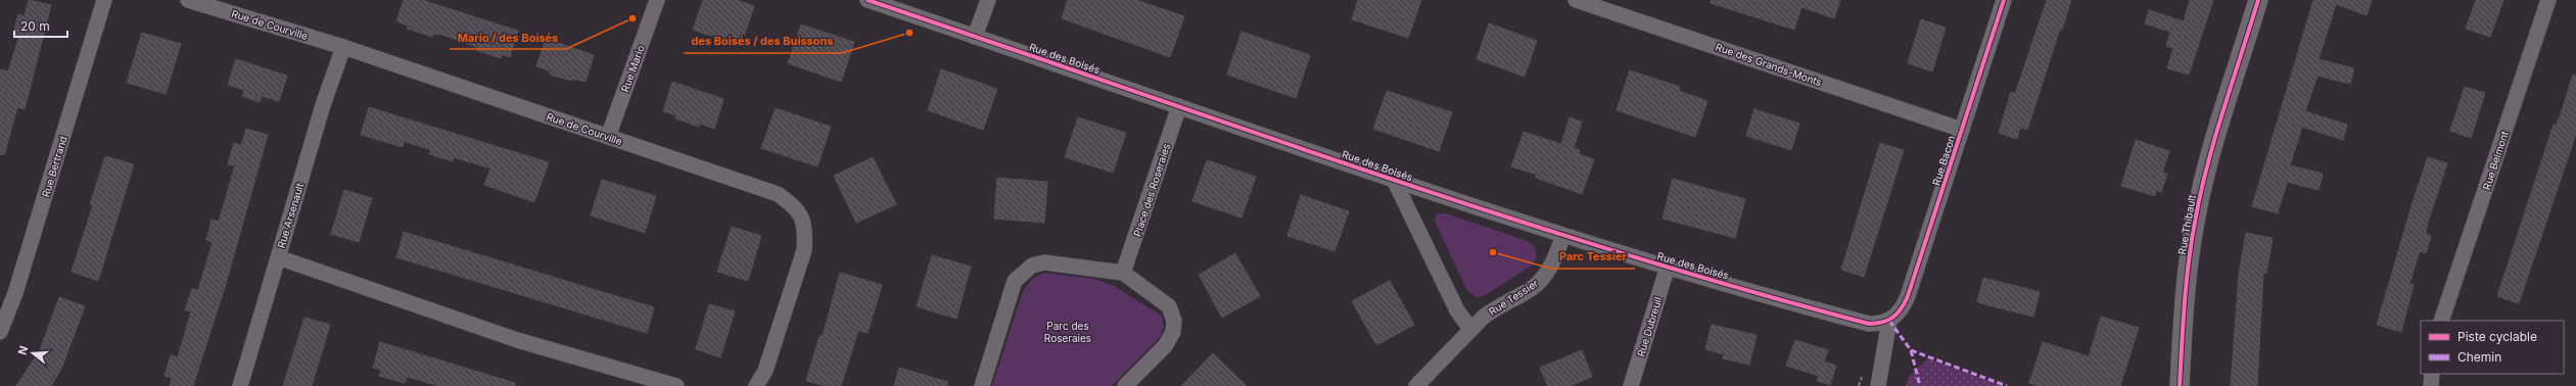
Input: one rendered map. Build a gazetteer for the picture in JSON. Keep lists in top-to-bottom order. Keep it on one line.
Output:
{"streets":{"street":["Rue de Courville","Rue des Boisés","Rue des Grands-Monts","Rue Mario","Rue Bacon","Rue Belmont","Rue Bertrand","Place des Roseraies","Rue Arsenault","Rue Thibault","Rue Tessier","Rue Dubreuil"]},"crossings":[["Rue de Courville","Rue Mario"],["Rue de Courville","Rue Arsenault"],["Rue des Boisés","Rue Bacon"],["Rue des Boisés","Place des Roseraies"],["Rue des Boisés","Rue Tessier"],["Rue des Boisés","Rue Dubreuil"],["Rue des Grands-Monts","Rue Bacon"]],"parks":["Parc des Roseraies"],"places":["Mario / des Boisés","des Boisés / des Buissons","Parc Tessier"],"legend":["Piste cyclable","Chemin"],"scale_bar":"20 m","north":"left"}
